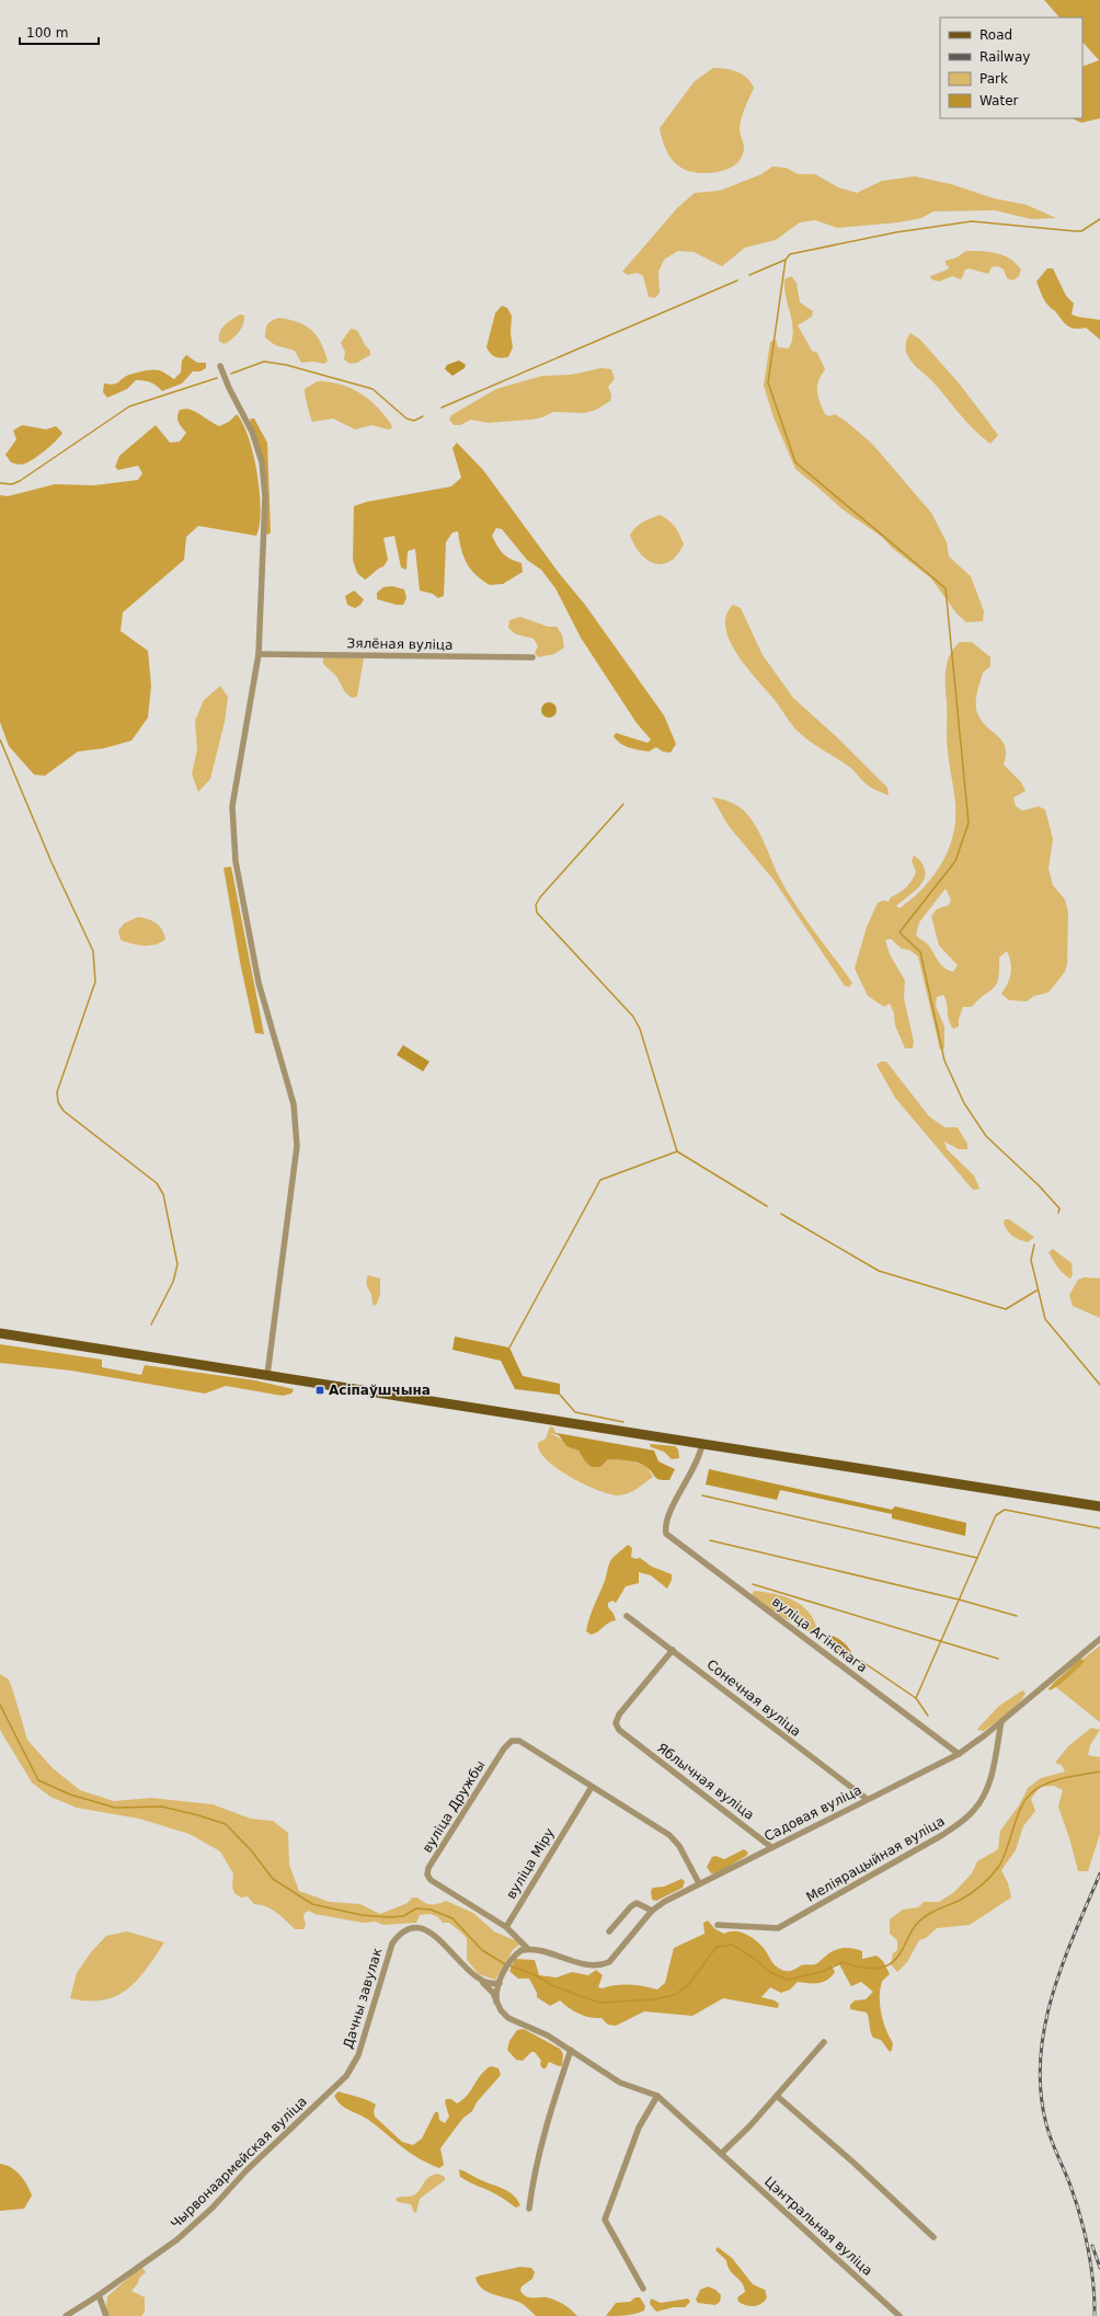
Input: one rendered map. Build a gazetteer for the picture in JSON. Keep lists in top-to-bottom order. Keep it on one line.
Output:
{"streets":{"street":["Зялёная вуліца","вуліца Агінскага","Сонечная вуліца","Яблычная вуліца","вуліца Дружбы","Садовая вуліца","Меліярацыйная вуліца","вуліца Міру","Дачны завулак","Чырвонаармейская вуліца","Цэнтральная вуліца"]},"crossings":[["вуліца Агінскага","Садовая вуліца"],["Сонечная вуліца","Яблычная вуліца"],["Сонечная вуліца","Садовая вуліца"],["Яблычная вуліца","Садовая вуліца"],["вуліца Дружбы","вуліца Міру"],["Садовая вуліца","Меліярацыйная вуліца"],["Дачны завулак","Чырвонаармейская вуліца"],["Дачны завулак","Цэнтральная вуліца"]],"places":{"transit":["Асіпаўшчына"]},"legend":["Road","Railway","Park","Water"],"scale_bar":"100 m"}
